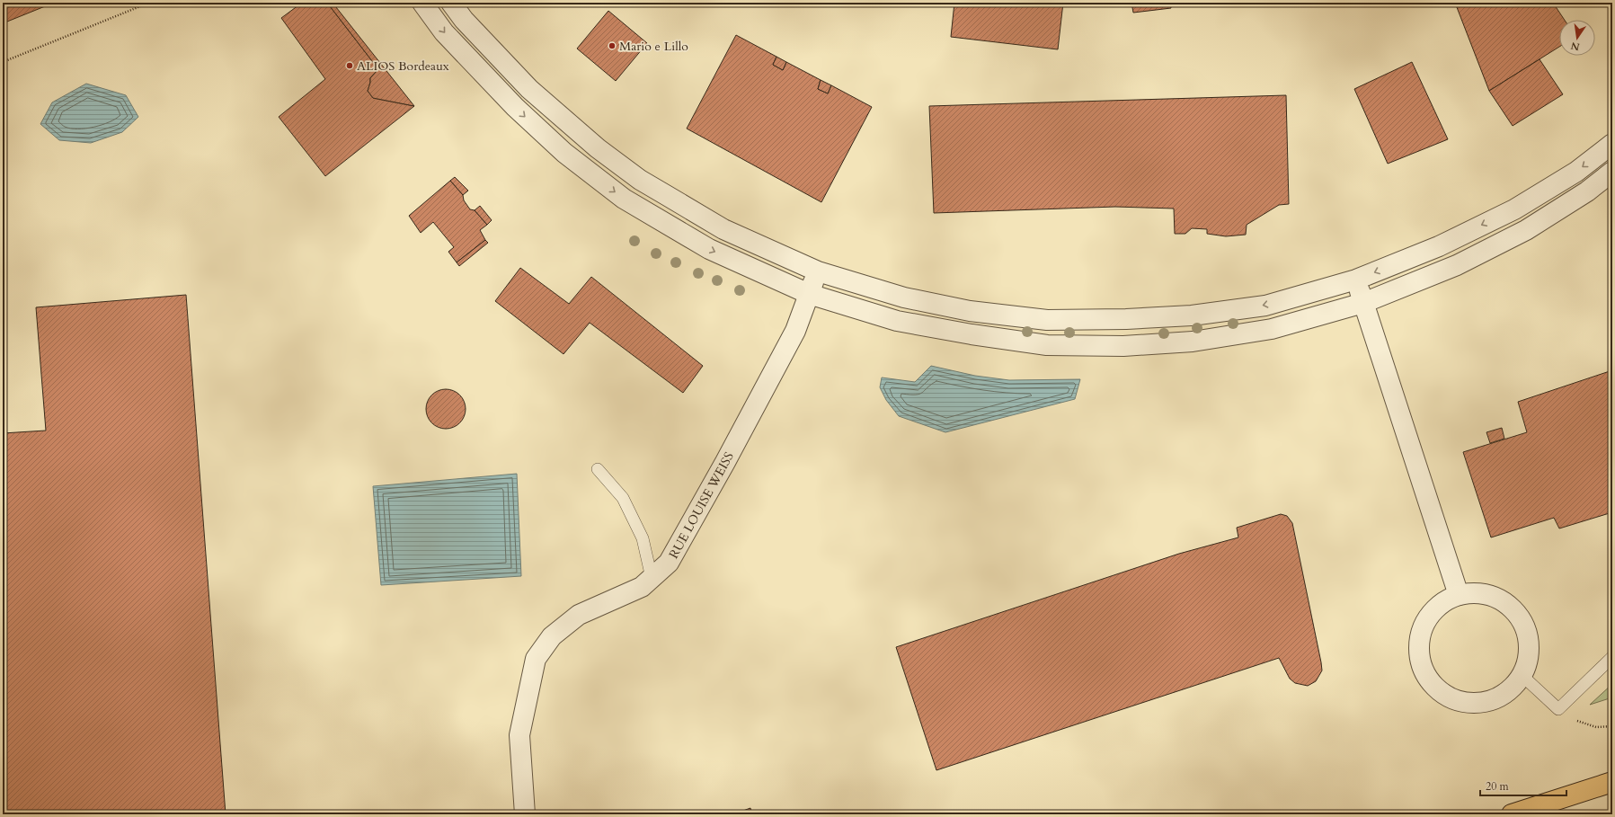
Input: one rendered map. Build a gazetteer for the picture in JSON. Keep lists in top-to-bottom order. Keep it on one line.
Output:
{"streets":{"street":["RUE LOUISE WEISS"]},"places":["Mario e Lillo","ALIOS Bordeaux"],"scale_bar":"20 m","north":"bottom"}
